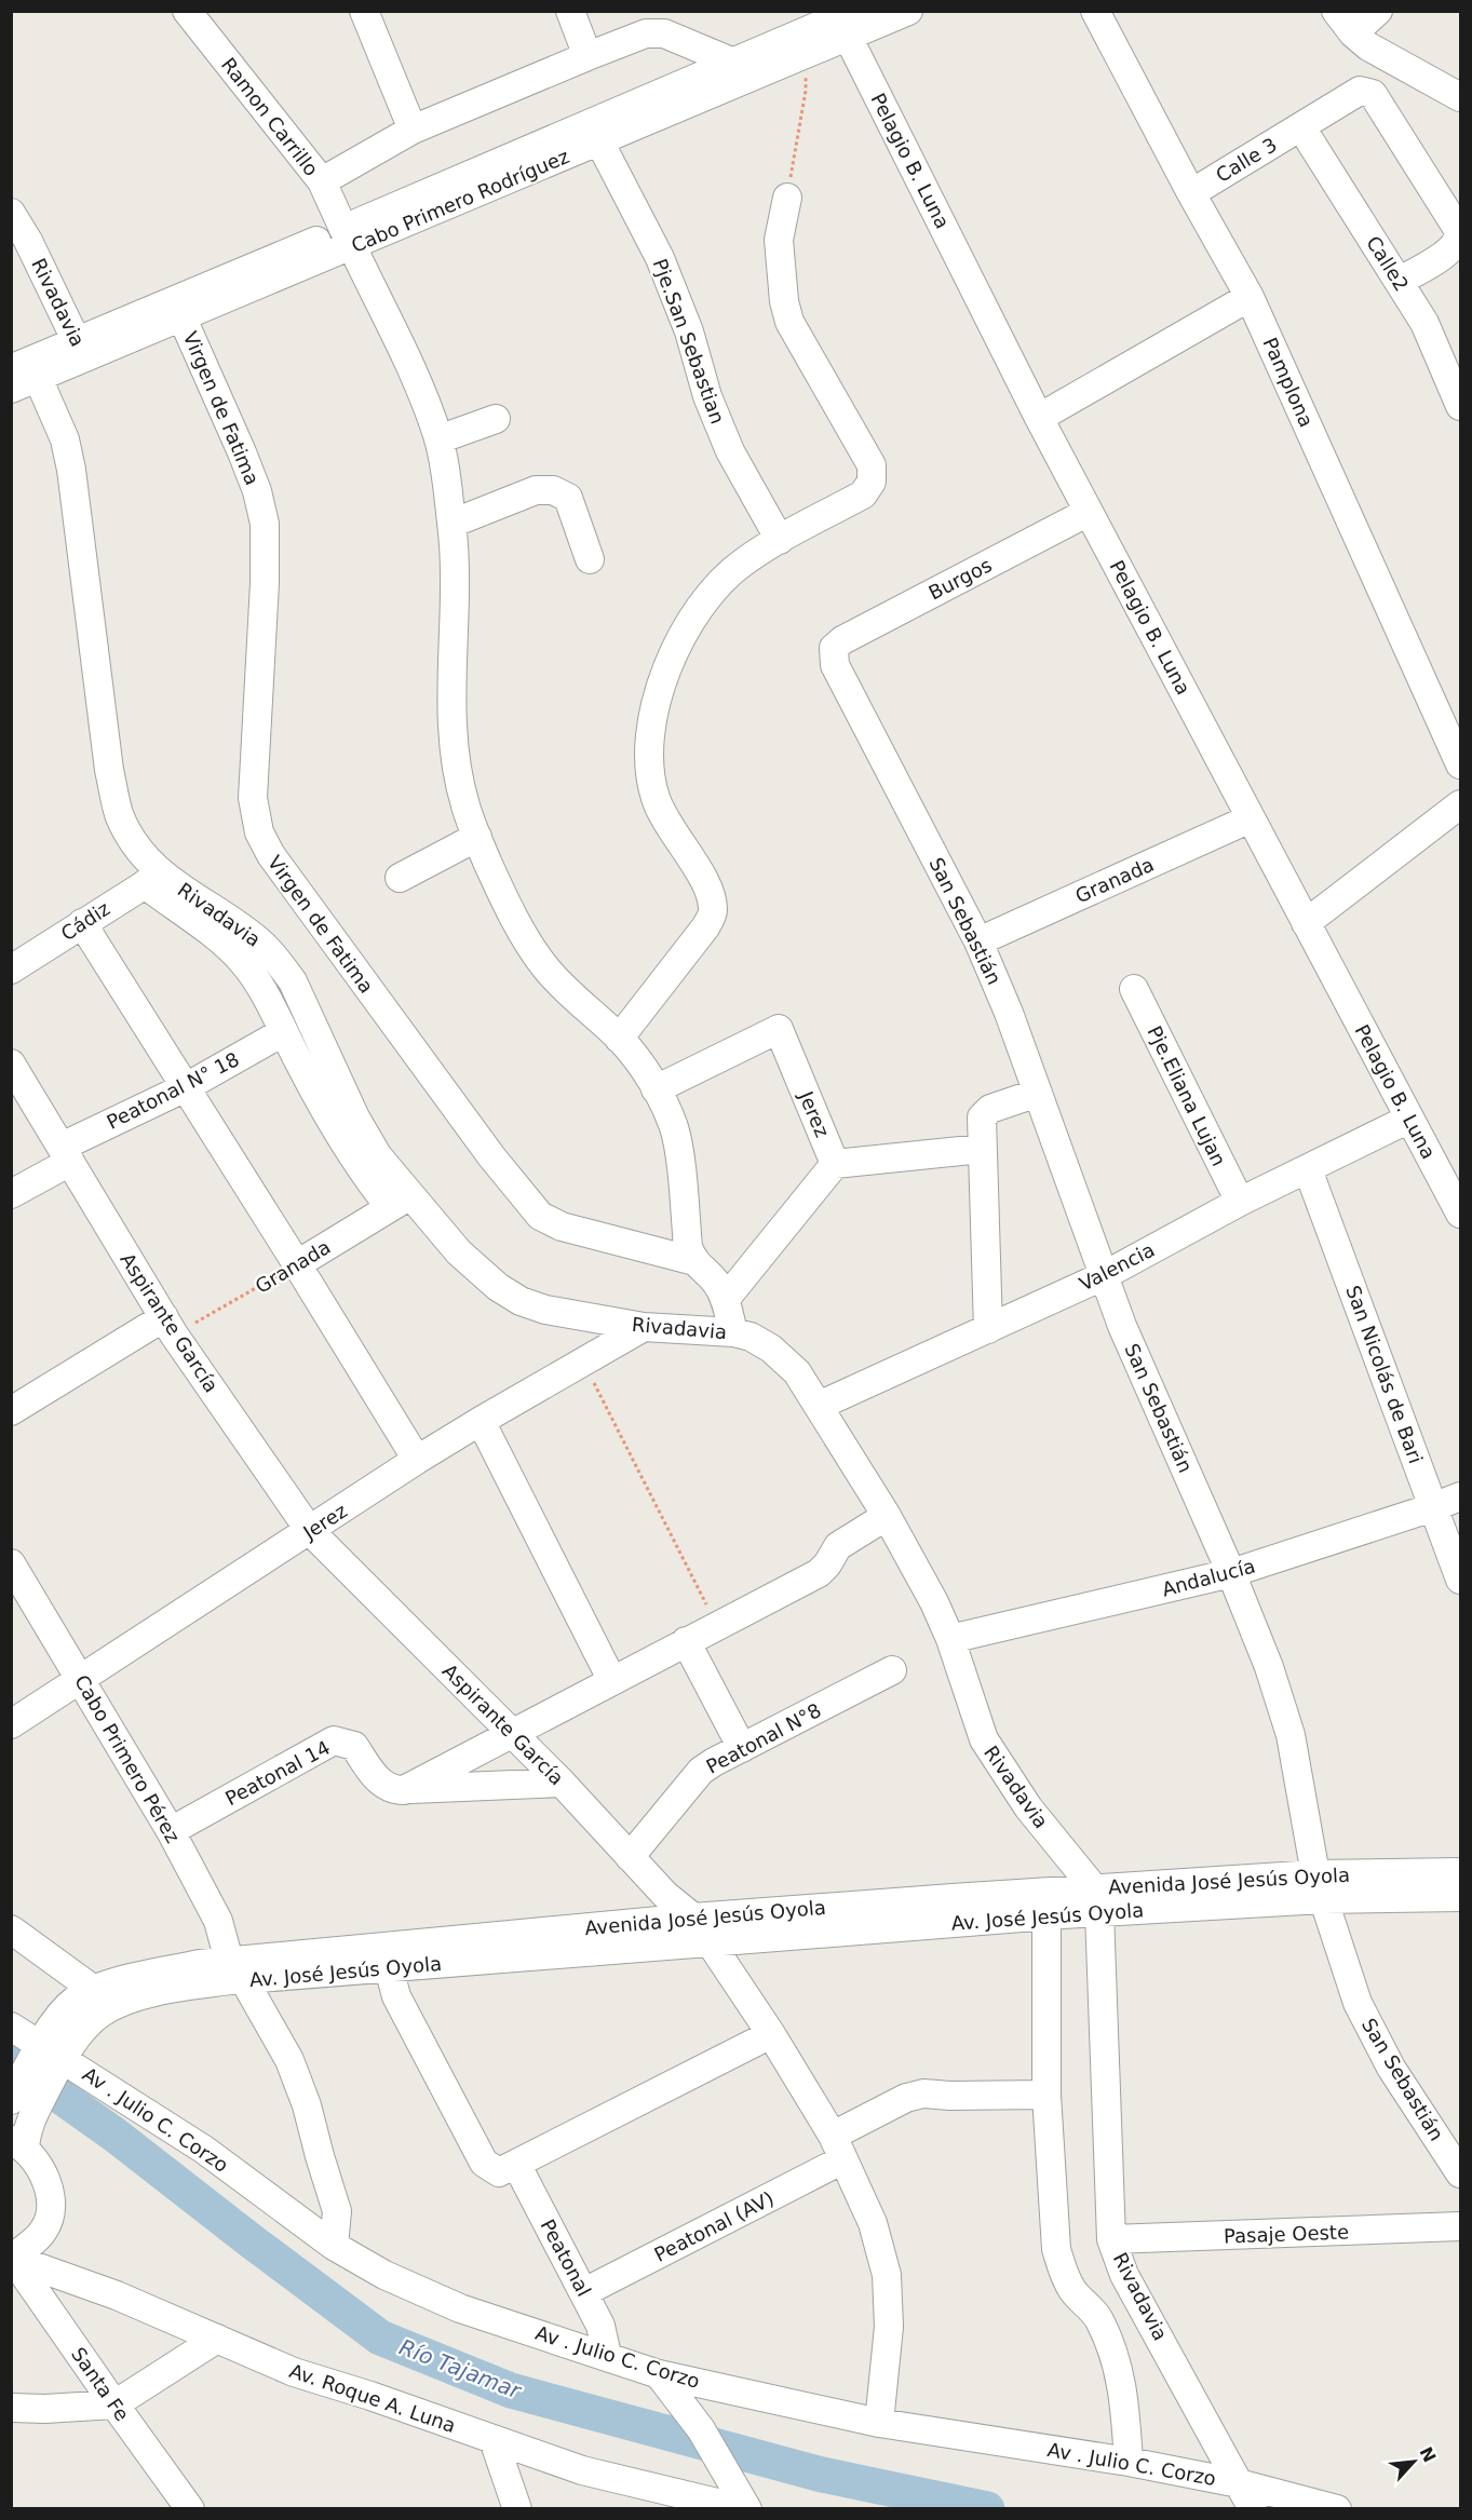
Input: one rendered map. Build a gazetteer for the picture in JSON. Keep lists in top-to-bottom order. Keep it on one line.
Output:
{"streets":{"street":["Ramon Carrillo","Calle 3","Pelagio B. Luna","Cabo Primero Rodríguez","Calle2","Rivadavia","Pje.San Sebastian","Pamplona","Virgen de Fatima","Burgos","Granada","Cádiz","San Sebastián","Peatonal N° 18","Pje.Eliana Lujan","Jerez","Valencia","Aspirante García","San Nicolás de Bari","Andalucía","Peatonal N°8","Cabo Primero Pérez","Peatonal 14","Avenida José Jesús Oyola","Av. José Jesús Oyola","Av . Julio C. Corzo","Peatonal (AV)","Pasaje Oeste","Peatonal","Santa Fe","Av. Roque A. Luna"]},"crossings":[["Ramon Carrillo","Cabo Primero Rodríguez"],["Ramon Carrillo","Virgen de Fatima"],["Ramon Carrillo","Jerez"],["Calle 3","Calle2"],["Calle 3","Pamplona"],["Pelagio B. Luna","Cabo Primero Rodríguez"],["Pelagio B. Luna","Burgos"],["Pelagio B. Luna","Granada"],["Pelagio B. Luna","Valencia"],["Cabo Primero Rodríguez","Rivadavia"],["Cabo Primero Rodríguez","Pje.San Sebastian"],["Cabo Primero Rodríguez","Virgen de Fatima"],["Rivadavia","Granada"],["Rivadavia","Cádiz"],["Rivadavia","Jerez"],["Rivadavia","Valencia"],["Rivadavia","Andalucía"],["Rivadavia","Avenida José Jesús Oyola"],["Rivadavia","Av. José Jesús Oyola"],["Rivadavia","Av . Julio C. Corzo"],["Rivadavia","Pasaje Oeste"],["Burgos","San Sebastián"],["Granada","San Sebastián"],["Granada","Aspirante García"],["San Sebastián","Valencia"],["San Sebastián","Andalucía"],["San Sebastián","Avenida José Jesús Oyola"],["Peatonal N° 18","Aspirante García"],["Pje.Eliana Lujan","Valencia"],["Jerez","Aspirante García"],["Jerez","Cabo Primero Pérez"],["Valencia","San Nicolás de Bari"],["Aspirante García","Peatonal N°8"],["Aspirante García","Avenida José Jesús Oyola"],["Aspirante García","Av. José Jesús Oyola"],["Aspirante García","Av . Julio C. Corzo"],["Aspirante García","Peatonal (AV)"],["San Nicolás de Bari","Andalucía"],["Cabo Primero Pérez","Peatonal 14"],["Cabo Primero Pérez","Avenida José Jesús Oyola"],["Cabo Primero Pérez","Av. José Jesús Oyola"],["Cabo Primero Pérez","Av . Julio C. Corzo"],["Avenida José Jesús Oyola","Av. José Jesús Oyola"],["Av . Julio C. Corzo","Peatonal"],["Peatonal (AV)","Peatonal"],["Santa Fe","Av. Roque A. Luna"]],"water":["Río Tajamar"],"north":"top right"}
